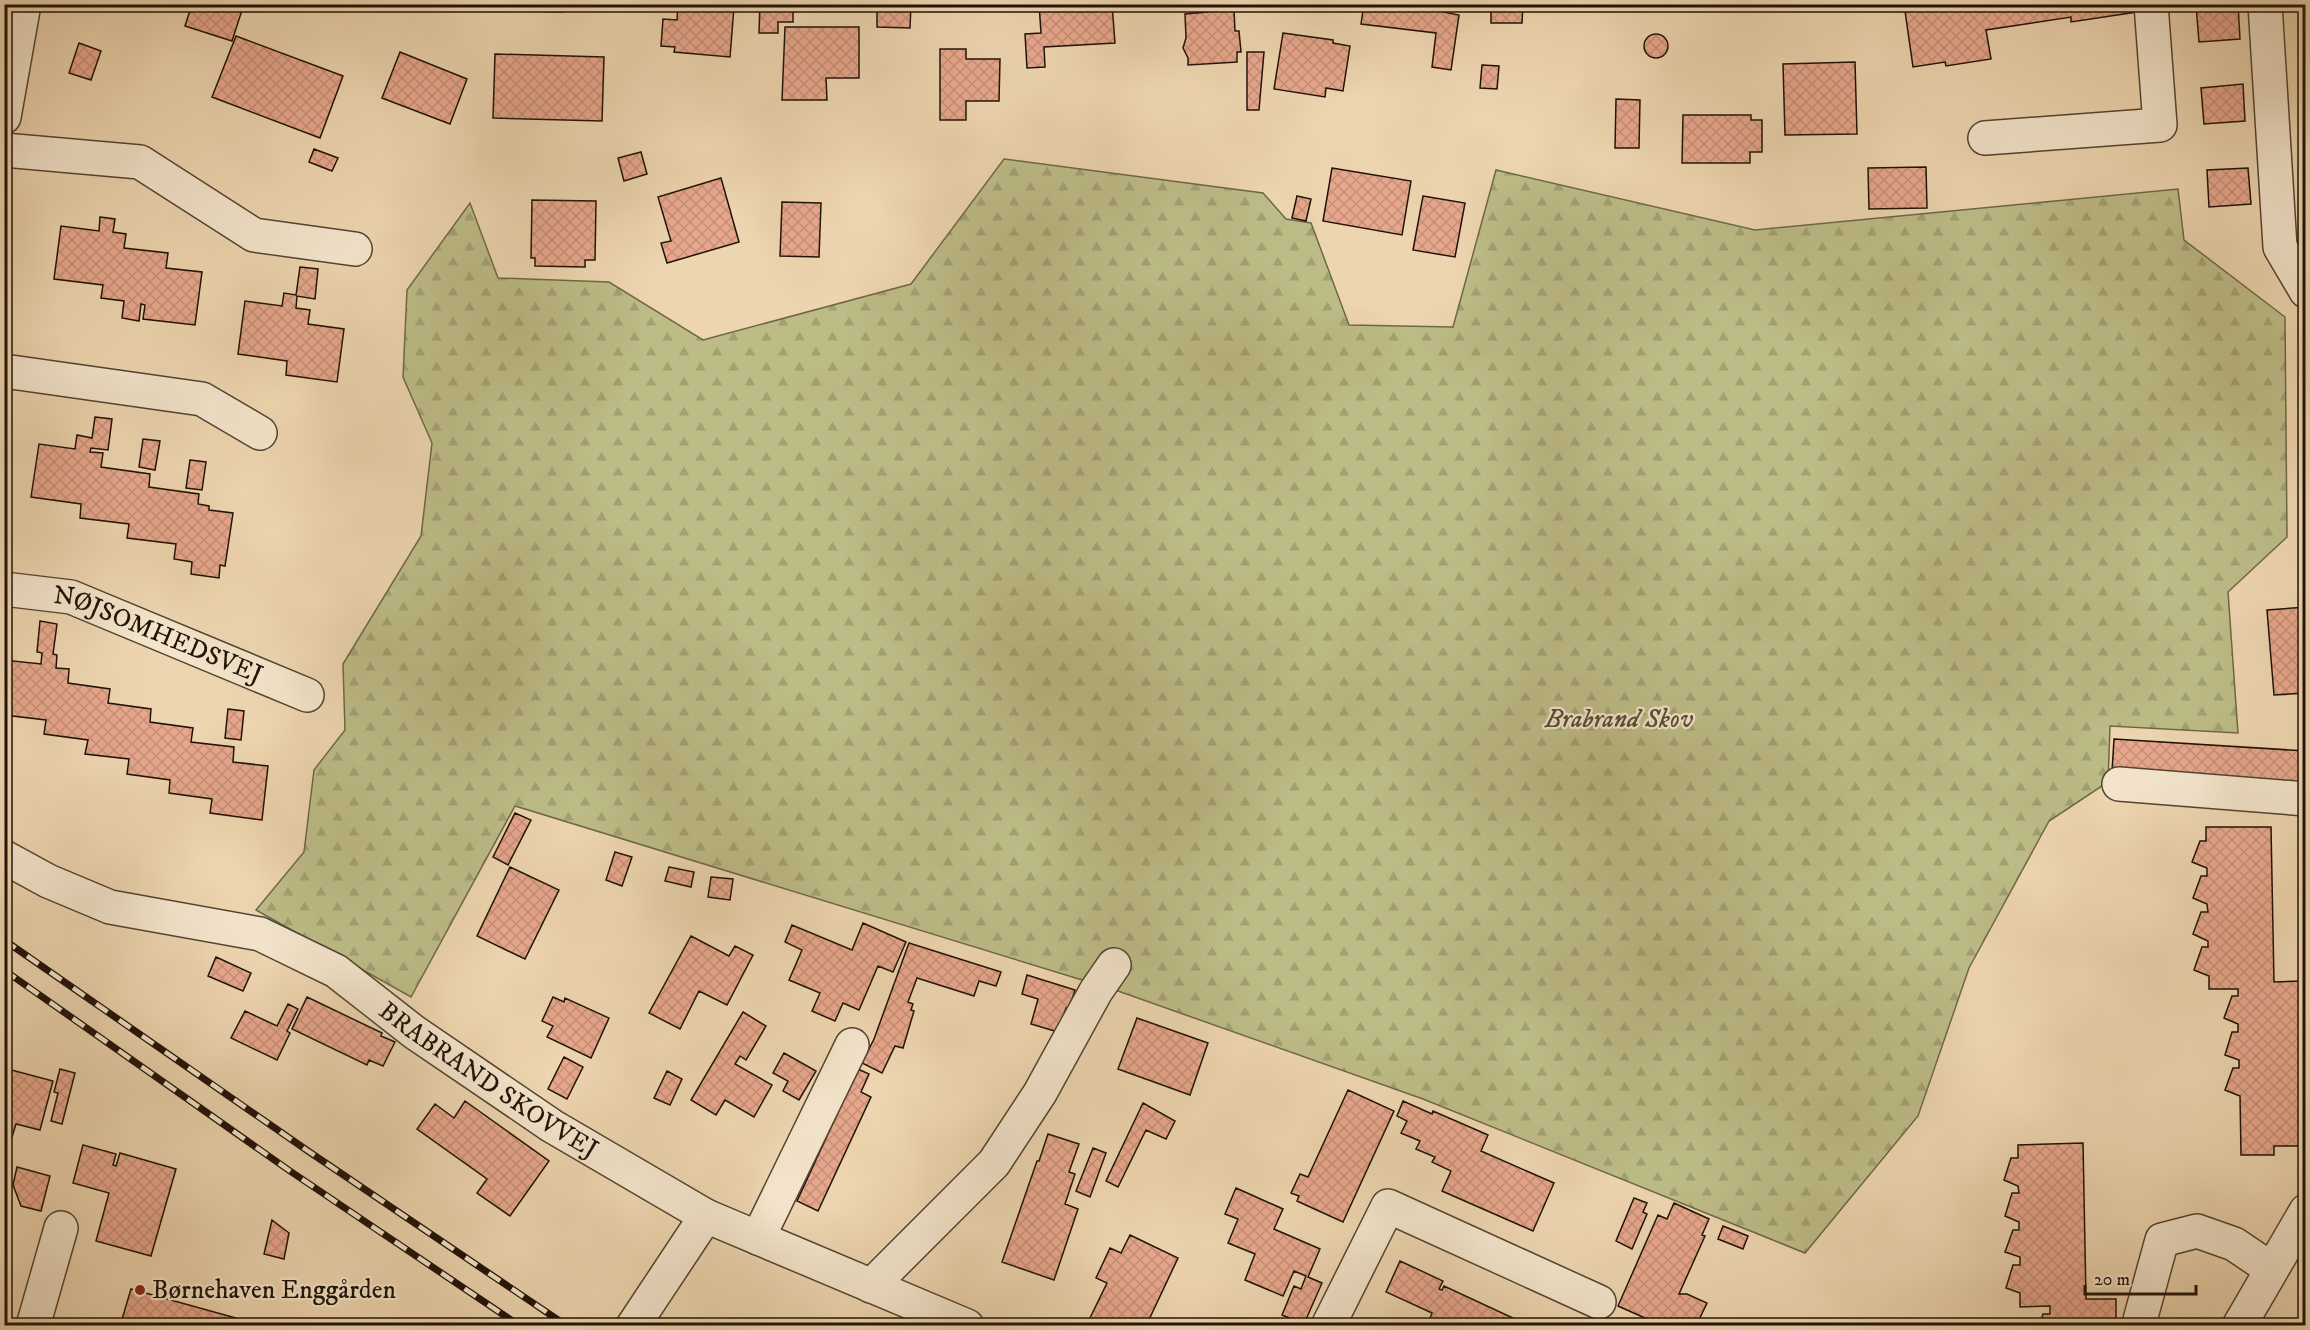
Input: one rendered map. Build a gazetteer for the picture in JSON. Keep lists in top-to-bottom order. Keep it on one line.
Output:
{"streets":{"street":["NØJSOMHEDSVEJ","BRABRAND SKOVVEJ"]},"parks":["Brabrand Skov"],"places":["Børnehaven Enggården"],"scale_bar":"20 m"}
